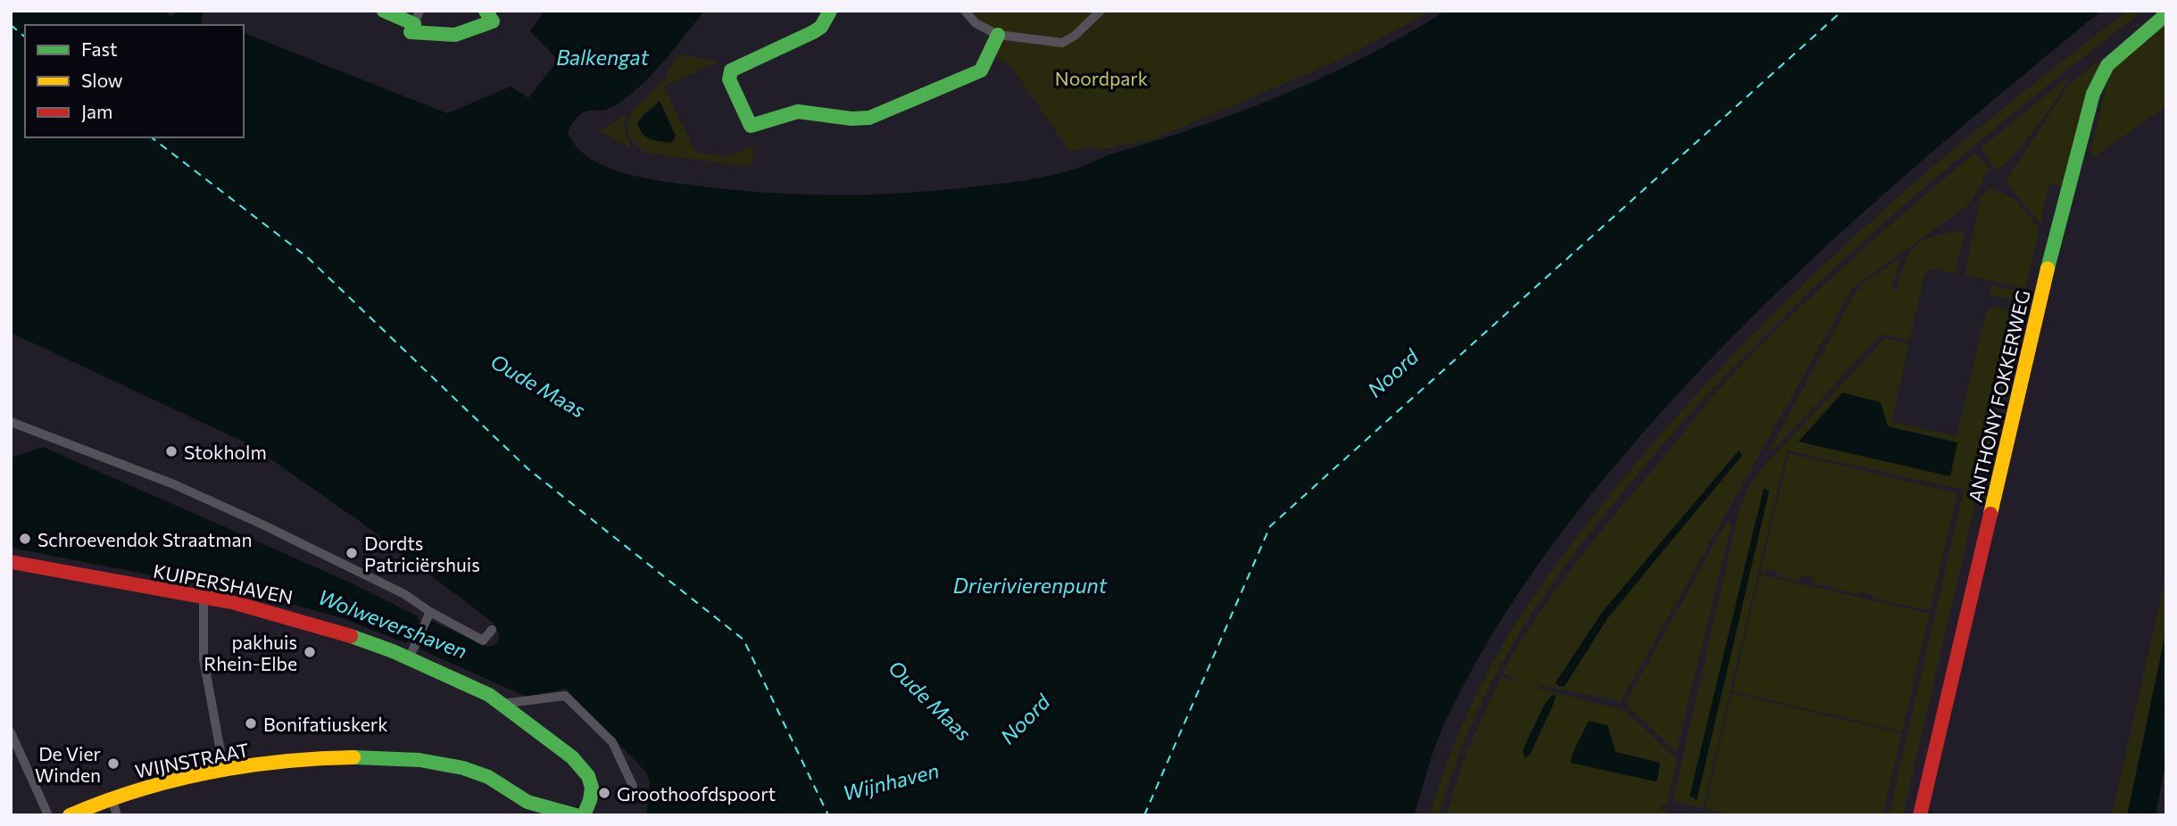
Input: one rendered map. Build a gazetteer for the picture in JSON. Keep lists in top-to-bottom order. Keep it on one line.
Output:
{"streets":{"street":["ANTHONY FOKKERWEG","KUIPERSHAVEN","WIJNSTRAAT"]},"water":["Balkengat","Noord","Oude Maas","Drierivierenpunt","Wolwevershaven","Wijnhaven"],"parks":["Noordpark"],"places":["Stokholm","Schroevendok Straatman","Dordts Patriciërshuis","pakhuis Rhein-Elbe","Bonifatiuskerk","De Vier Winden","Groothoofdspoort"],"legend":["Fast","Slow","Jam"]}
